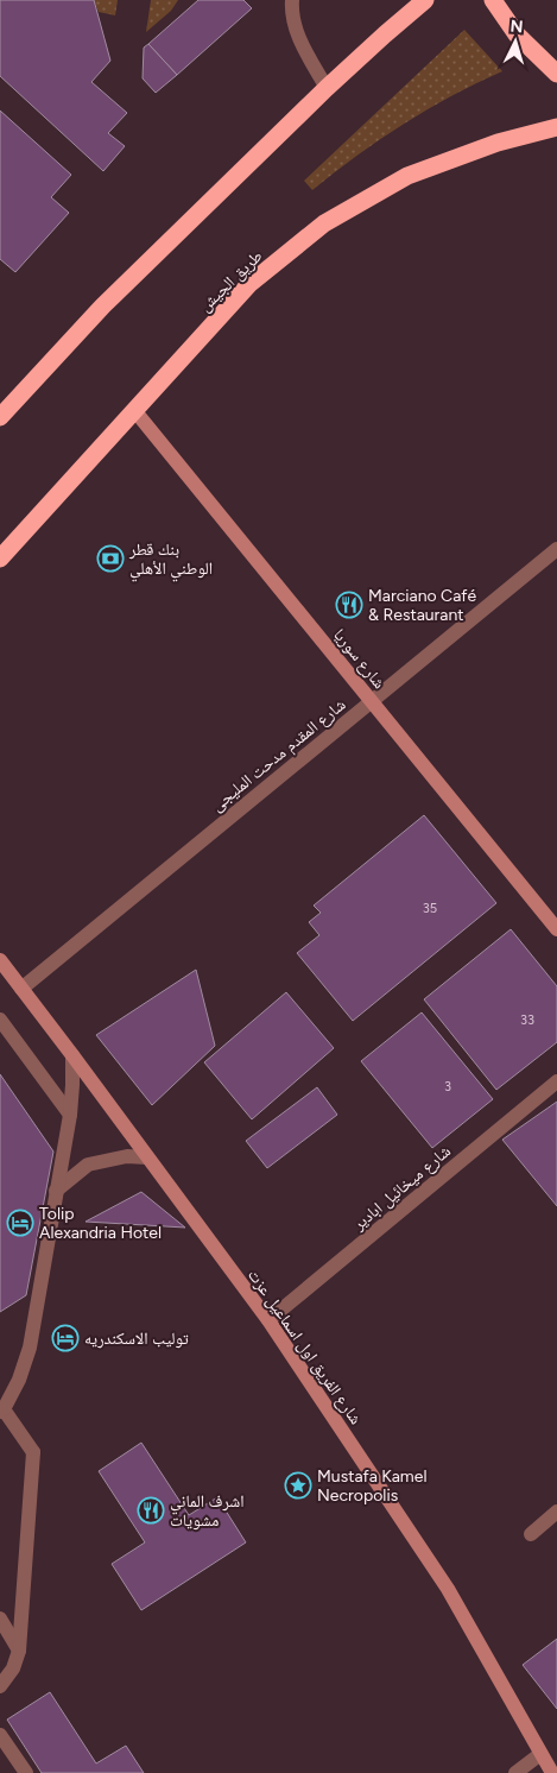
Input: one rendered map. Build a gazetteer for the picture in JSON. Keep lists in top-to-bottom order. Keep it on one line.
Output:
{"streets":{"highway":["طريق الجيش"],"street":["شارع سوريا","شارع المقدم مدحت المليجى","شارع ميخائيل ابادير","شارع الفريق اول اسماعيل عزت"]},"crossings":[["طريق الجيش","شارع سوريا"],["شارع سوريا","شارع المقدم مدحت المليجى"],["شارع المقدم مدحت المليجى","شارع الفريق اول اسماعيل عزت"],["شارع ميخائيل ابادير","شارع الفريق اول اسماعيل عزت"]],"places":{"bank":["بنك قطر الوطني الأهلي"],"restaurant":["Marciano Café & Restaurant","اشرف الماني مشويات"],"hotel":["Tolip Alexandria Hotel","توليب الاسكندريه"],"place":["Mustafa Kamel Necropolis"]},"house_numbers":["35","33","3"],"north":"top"}
